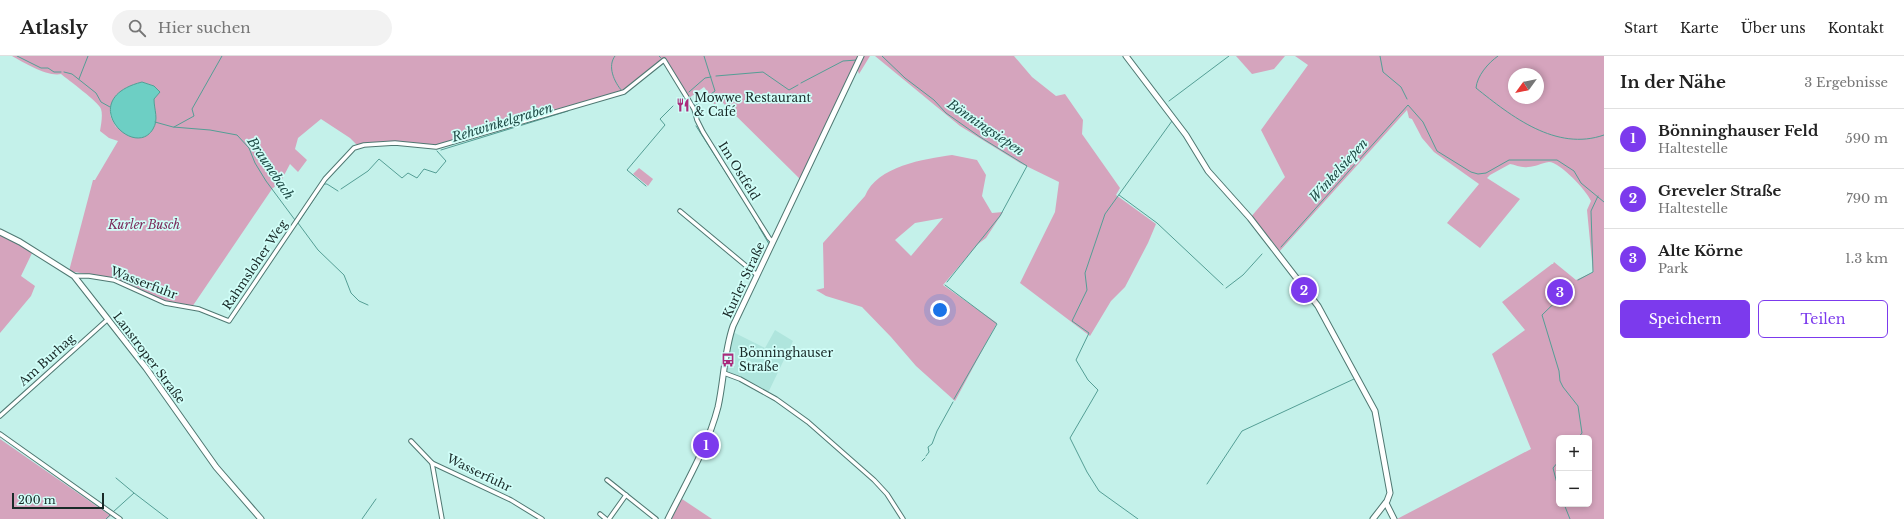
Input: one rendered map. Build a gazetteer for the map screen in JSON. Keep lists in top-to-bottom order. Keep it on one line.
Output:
{"streets":{"street":["Im Ostfeld","Rahmsloher Weg","Kurler Straße","Wasserfuhr","Lanstroper Straße","Am Burhag"]},"crossings":[["Im Ostfeld","Rahmsloher Weg"],["Im Ostfeld","Kurler Straße"],["Rahmsloher Weg","Wasserfuhr"],["Wasserfuhr","Lanstroper Straße"],["Lanstroper Straße","Am Burhag"]],"water":["Rehwinkelgraben","Bönningsiepen","Braunebach","Winkelsiepen"],"parks":["Kurler Busch"],"places":{"restaurant":["Mowwe Restaurant & Café"],"bus stop":["Bönninghauser Straße"]},"scale_bar":"200 m","north":"bottom left","page":{"header":"Atlasly","search":"Hier suchen","nav":["Start","Karte","Über uns","Kontakt"],"heading":["In der Nähe","3 Ergebnisse"],"list":[{"mark":"1","name":"Bönninghauser Feld","note":"Haltestelle","value":"590 m"},{"mark":"2","name":"Greveler Straße","note":"Haltestelle","value":"790 m"},{"mark":"3","name":"Alte Körne","note":"Park","value":"1.3 km"}],"pins":["2","3","1"],"buttons":["Speichern","Teilen"],"map_buttons":["+","−"],"scale":"200 m"}}
